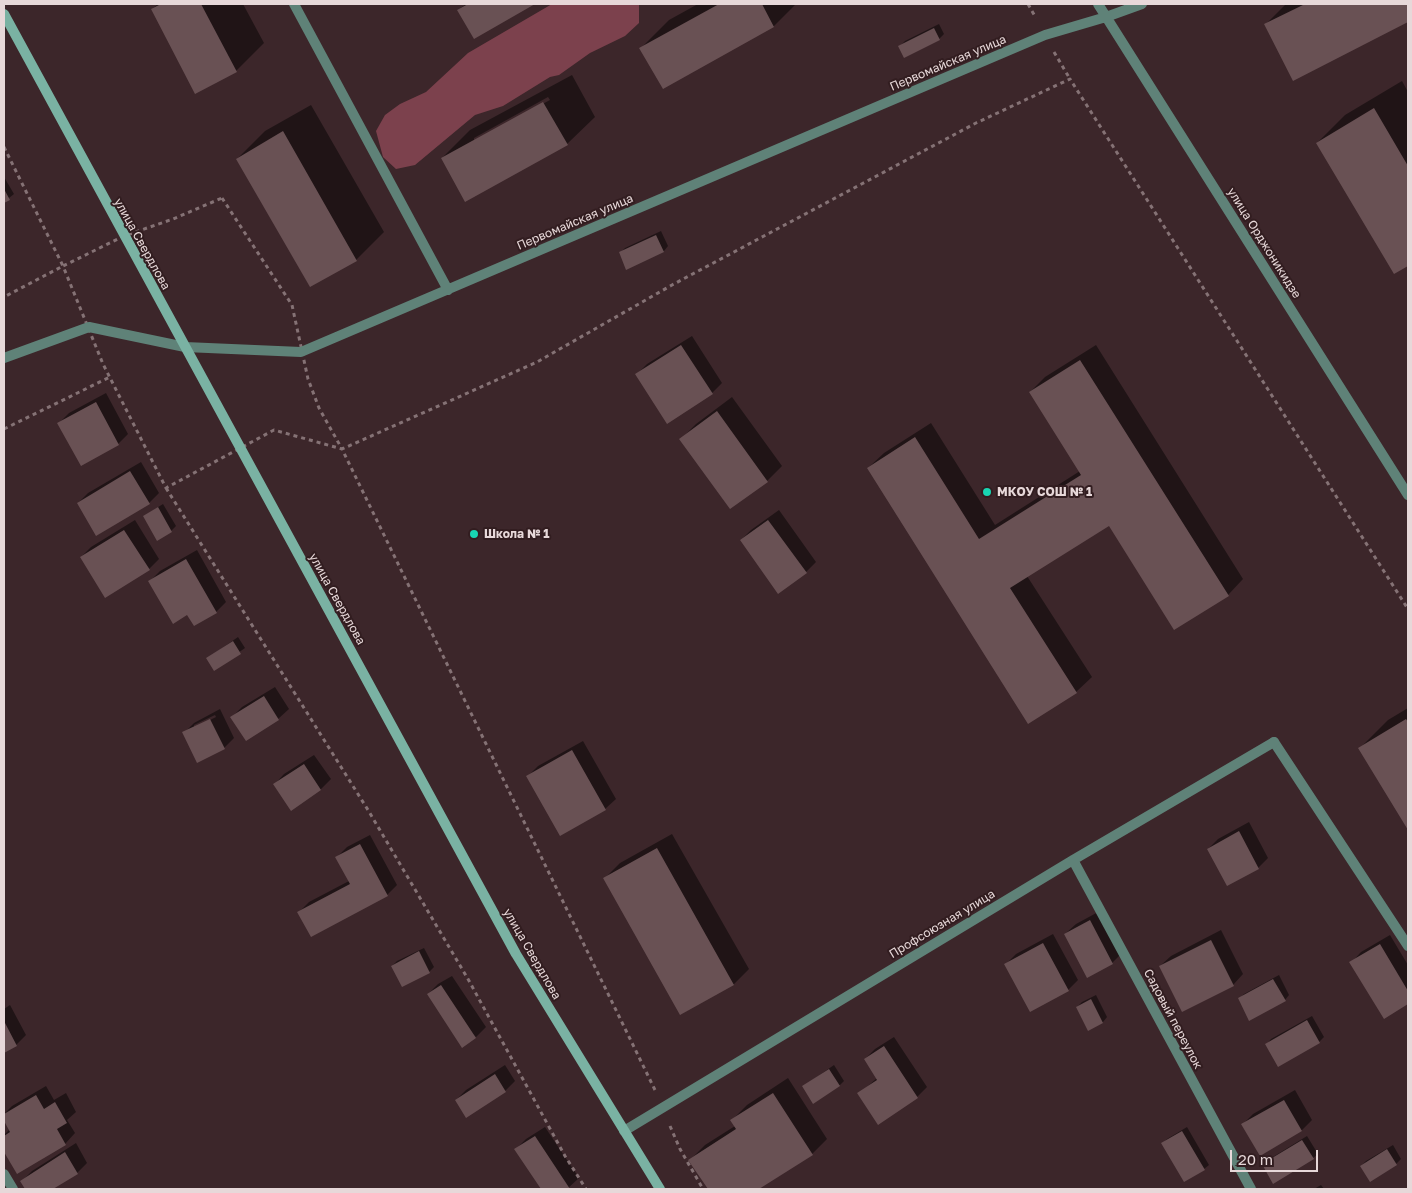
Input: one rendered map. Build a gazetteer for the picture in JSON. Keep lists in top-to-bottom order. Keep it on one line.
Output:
{"streets":{"street":["Первомайская улица","улица Орджоникидзе","улица Свердлова","Профсоюзная улица","Садовый переулок"]},"crossings":[["Первомайская улица","улица Орджоникидзе"],["Первомайская улица","улица Свердлова"],["улица Свердлова","Профсоюзная улица"],["Профсоюзная улица","Садовый переулок"]],"places":["МКОУ СОШ № 1","Школа № 1"],"scale_bar":"20 m"}
